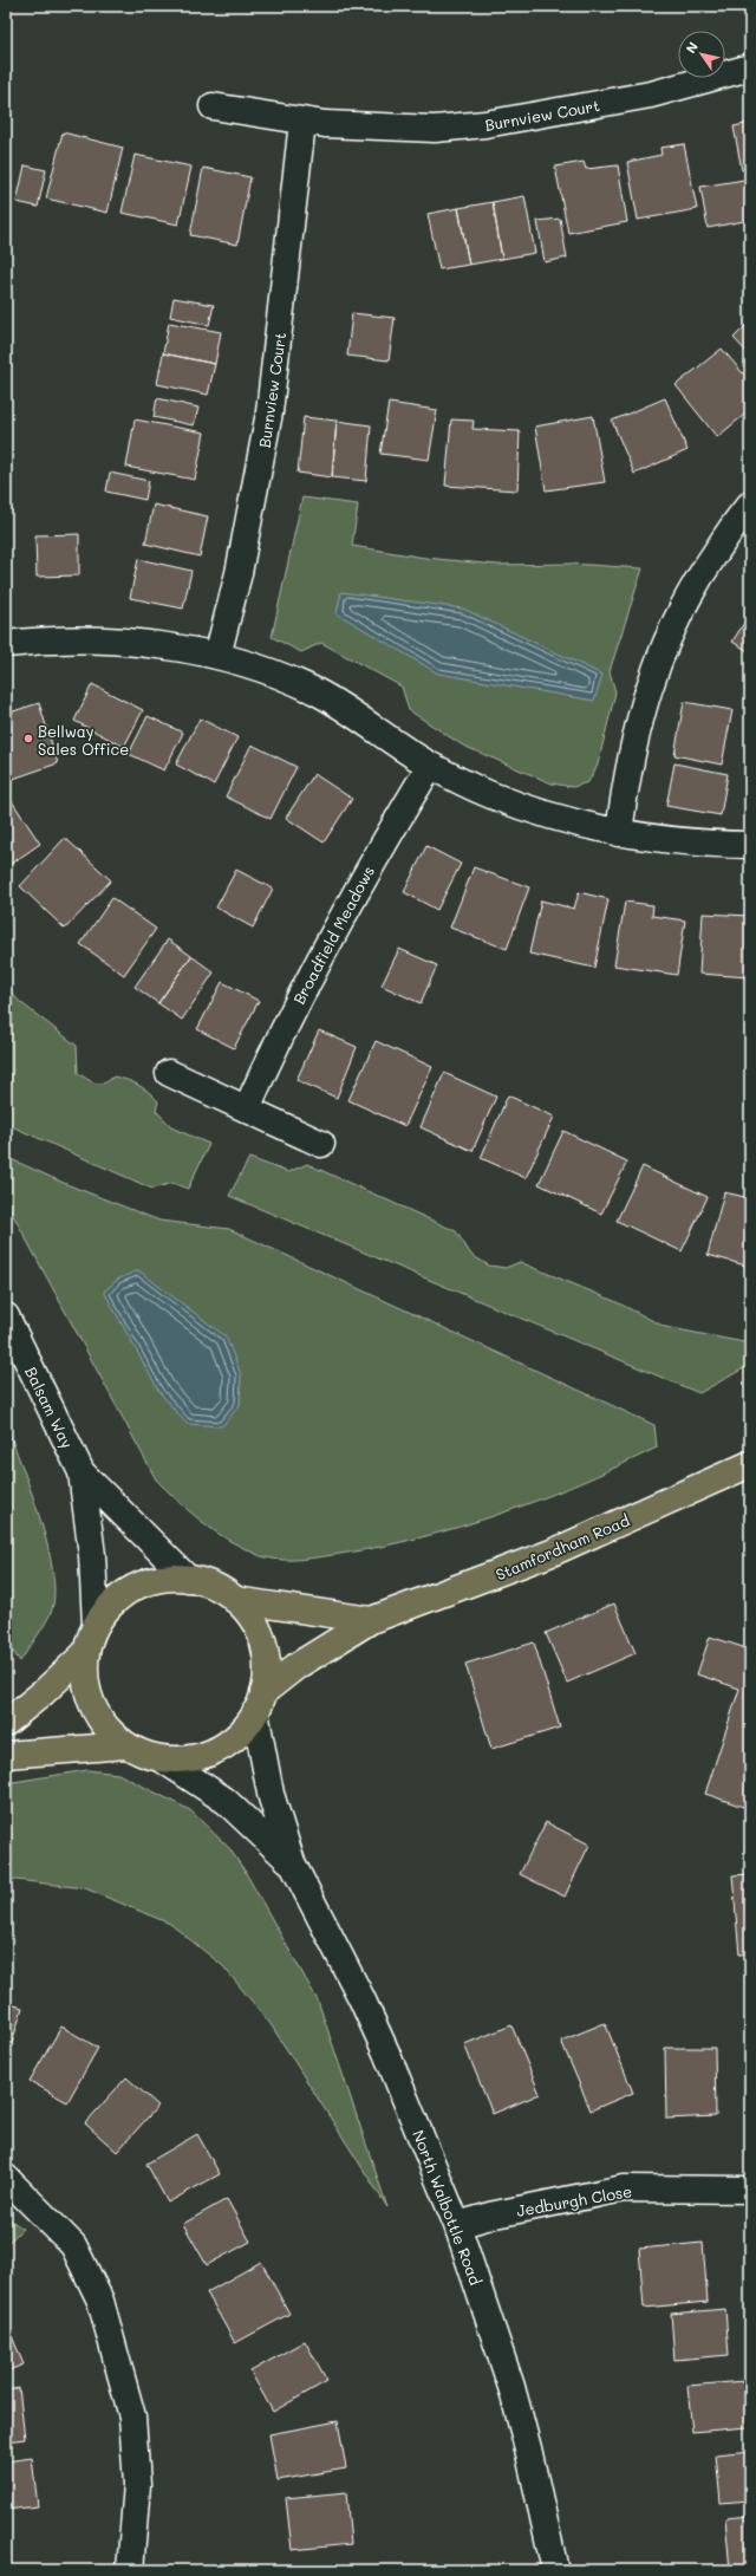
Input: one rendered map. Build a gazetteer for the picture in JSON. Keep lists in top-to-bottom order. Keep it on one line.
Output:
{"streets":{"main road":["Stamfordham Road"],"street":["Burnview Court","Broadfield Meadows","Balsam Way","Jedburgh Close","North Walbottle Road"]},"crossings":[["Stamfordham Road","North Walbottle Road"],["Jedburgh Close","North Walbottle Road"]],"places":["Bellway Sales Office"],"north":"top left"}
